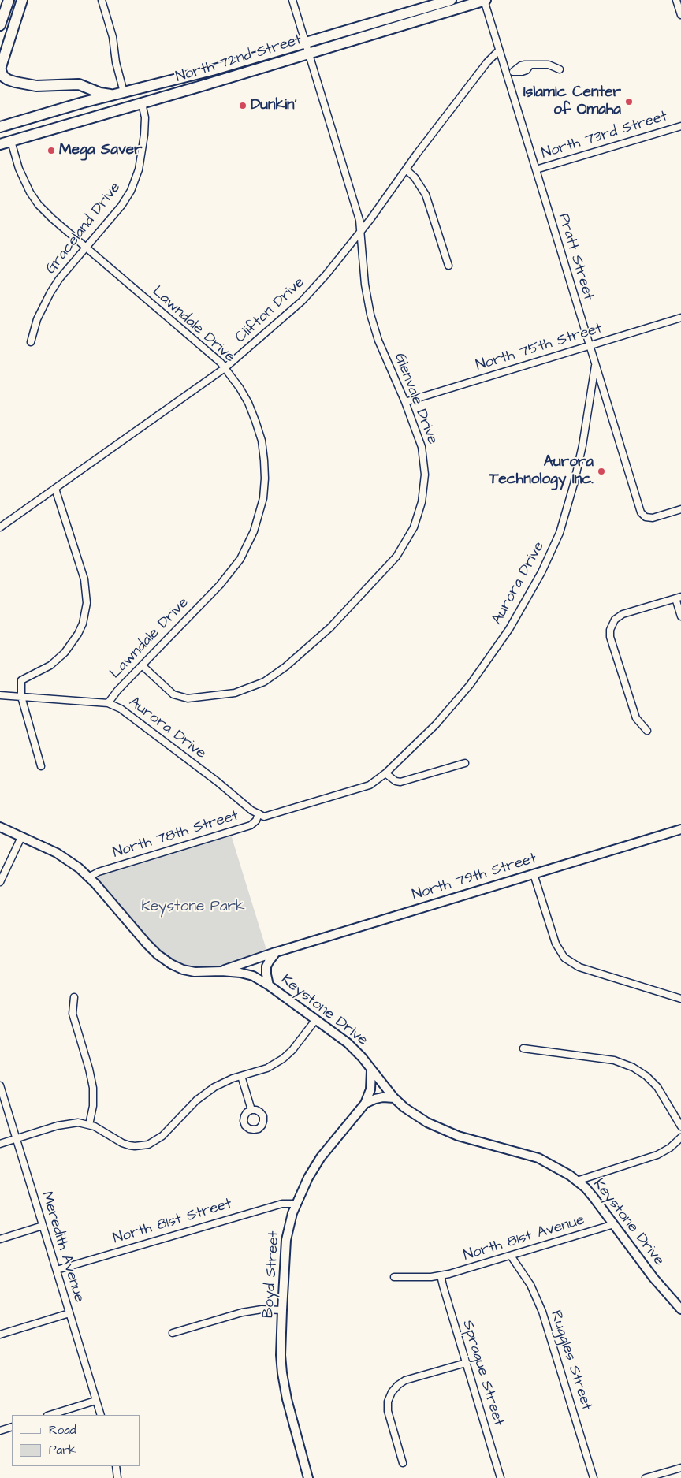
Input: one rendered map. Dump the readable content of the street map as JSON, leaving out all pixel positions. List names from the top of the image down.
{
  "streets": {
    "main road": ["North 72nd Street"],
    "street": [
      "North 73rd Street",
      "Graceland Drive",
      "Pratt Street",
      "Clifton Drive",
      "Lawndale Drive",
      "North 75th Street",
      "Glenvale Drive",
      "Aurora Drive",
      "North 78th Street",
      "North 79th Street",
      "Keystone Drive",
      "North 81st Street",
      "North 81st Avenue",
      "Meredith Avenue",
      "Boyd Street",
      "Ruggles Street",
      "Sprague Street"
    ]
  },
  "crossings": [
    ["North 72nd Street", "Graceland Drive"],
    ["North 72nd Street", "Pratt Street"],
    ["North 72nd Street", "Lawndale Drive"],
    ["North 72nd Street", "Glenvale Drive"],
    ["North 73rd Street", "Pratt Street"],
    ["Graceland Drive", "Lawndale Drive"],
    ["Pratt Street", "Clifton Drive"],
    ["Pratt Street", "North 75th Street"],
    ["Pratt Street", "Aurora Drive"],
    ["Clifton Drive", "Lawndale Drive"],
    ["Clifton Drive", "Glenvale Drive"],
    ["Lawndale Drive", "Glenvale Drive"],
    ["Lawndale Drive", "Aurora Drive"],
    ["North 75th Street", "Glenvale Drive"],
    ["Aurora Drive", "North 78th Street"],
    ["North 78th Street", "Keystone Drive"],
    ["North 79th Street", "Keystone Drive"],
    ["Keystone Drive", "North 81st Avenue"],
    ["Keystone Drive", "Boyd Street"],
    ["North 81st Street", "Meredith Avenue"],
    ["North 81st Street", "Boyd Street"],
    ["North 81st Avenue", "Ruggles Street"],
    ["North 81st Avenue", "Sprague Street"]
  ],
  "parks": ["Keystone Park"],
  "places": [
    "Islamic Center of Omaha",
    "Dunkin'",
    "Mega Saver",
    "Aurora Technology Inc."
  ],
  "legend": ["Road", "Park"]
}
